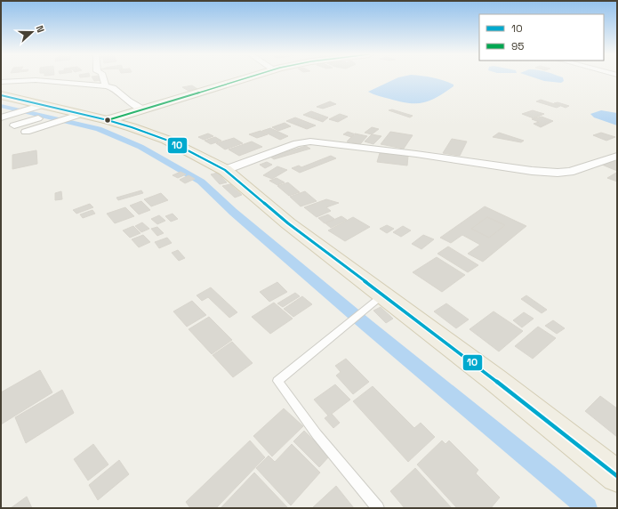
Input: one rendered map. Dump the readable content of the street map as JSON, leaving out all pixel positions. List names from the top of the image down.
{
  "lines": ["transit line 95", "transit line 10"],
  "legend": ["10", "95"],
  "north": "right"
}
